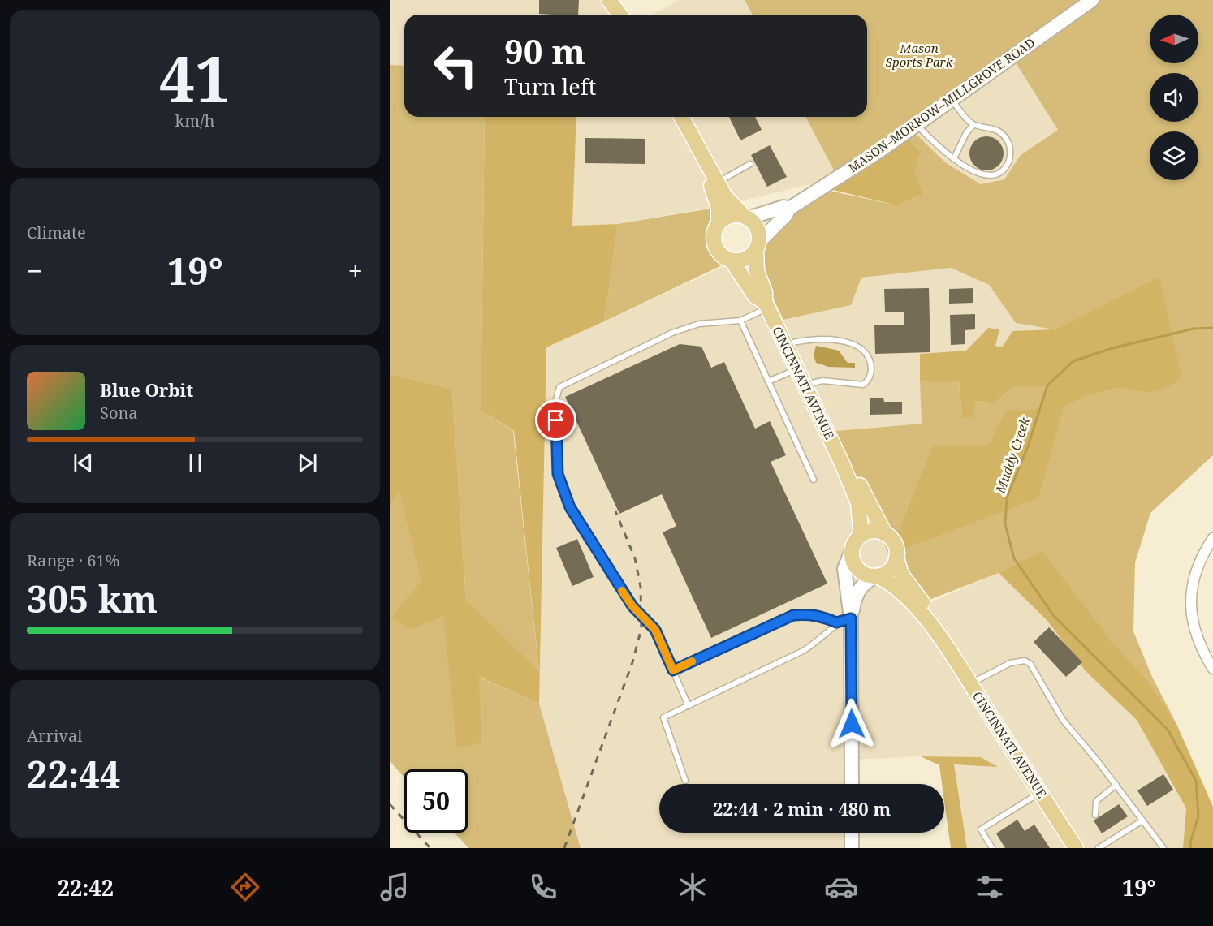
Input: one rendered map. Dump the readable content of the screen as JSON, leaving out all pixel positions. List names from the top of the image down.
{
  "streets": {
    "main road": ["CINCINNATI AVENUE"],
    "street": ["MASON–MORROW–MILLGROVE ROAD"]
  },
  "crossings": [
    ["MASON–MORROW–MILLGROVE ROAD", "CINCINNATI AVENUE"]
  ],
  "water": ["Muddy Creek"],
  "parks": ["Mason Sports Park"],
  "north": "left",
  "page": {
    "tile": [
      ["41", "km/h"],
      "Climate",
      ["Range · 61%", "305 km"],
      ["Arrival", "22:44"]
    ],
    "turn": ["90 m", "Turn left"],
    "heat": ["−", "19°", "+"],
    "song": ["Blue Orbit", "Sona"],
    "limit": "50",
    "trip": "22:44 · 2 min · 480 m",
    "tabs": ["22:42", "19°"]
  }
}
